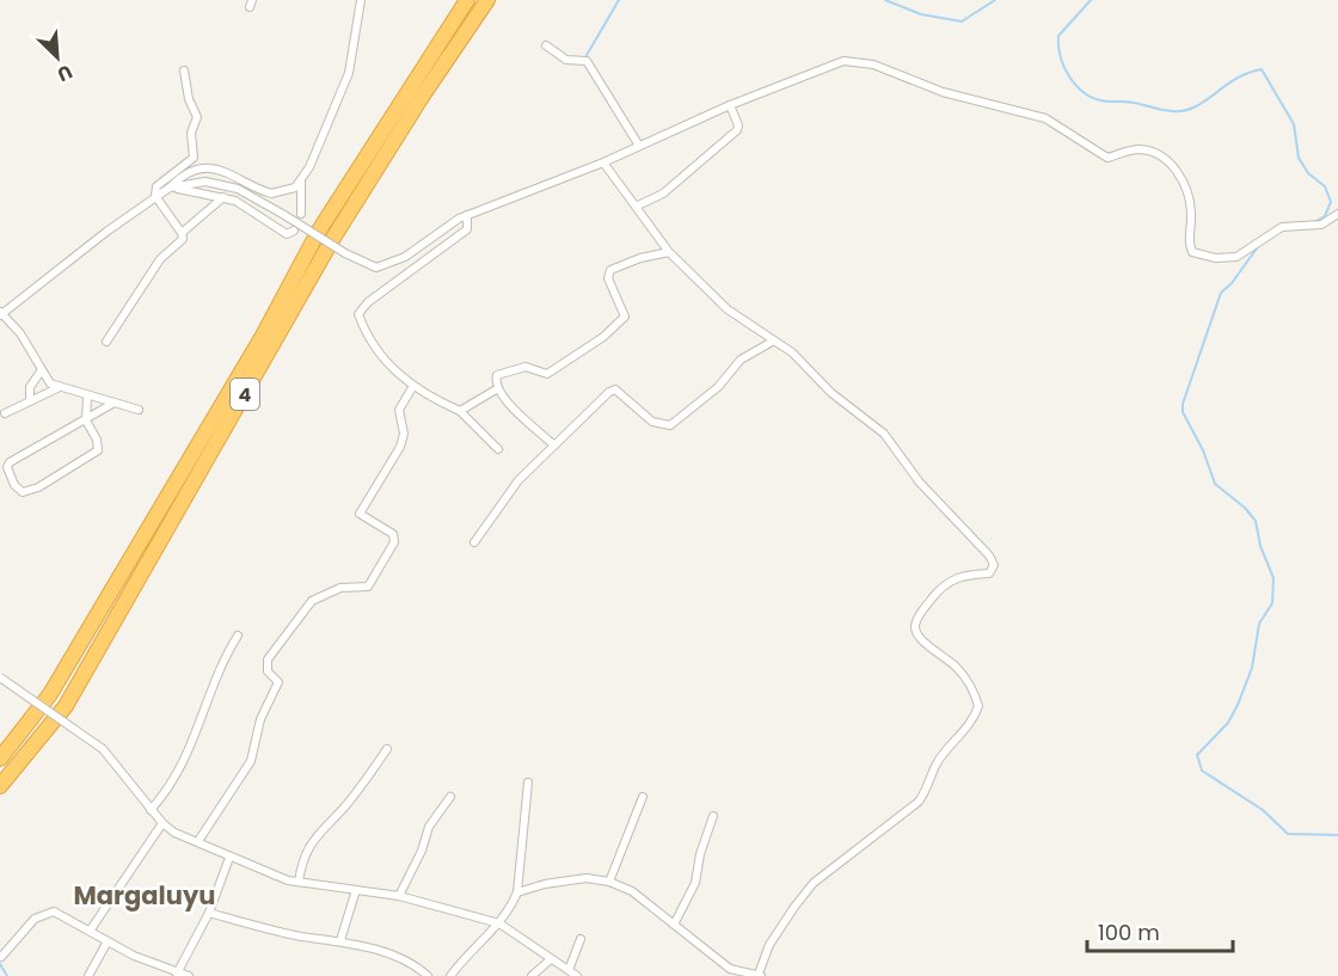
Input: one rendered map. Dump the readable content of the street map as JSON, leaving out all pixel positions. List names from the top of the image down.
{
  "streets": {
    "highway": ["4"]
  },
  "districts": ["Margaluyu"],
  "scale_bar": "100 m",
  "north": "bottom right"
}
